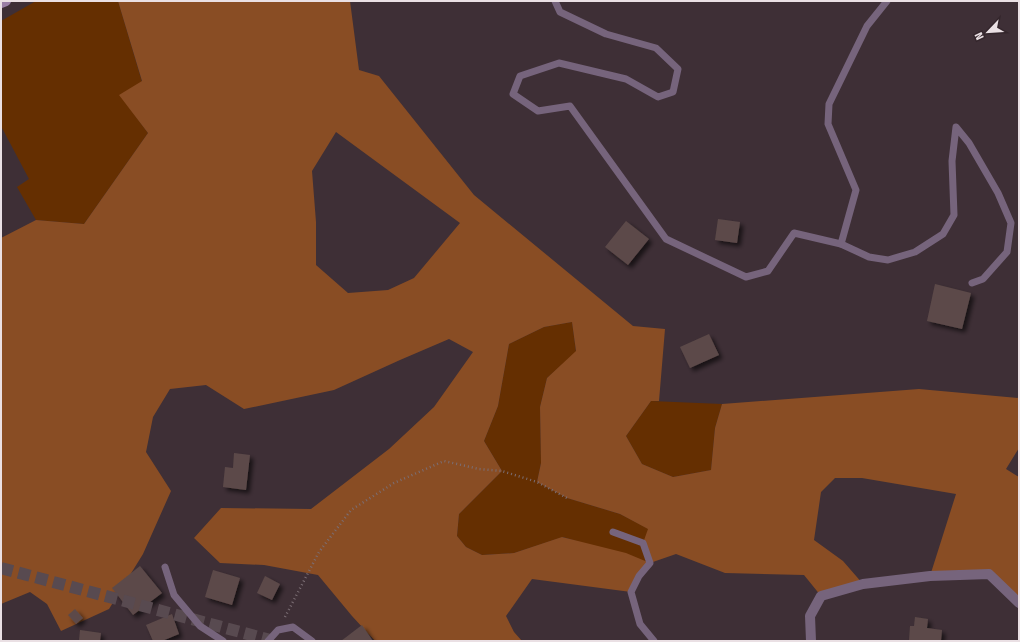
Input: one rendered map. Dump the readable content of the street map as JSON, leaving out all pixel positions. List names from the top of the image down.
{
  "north": "bottom left"
}
